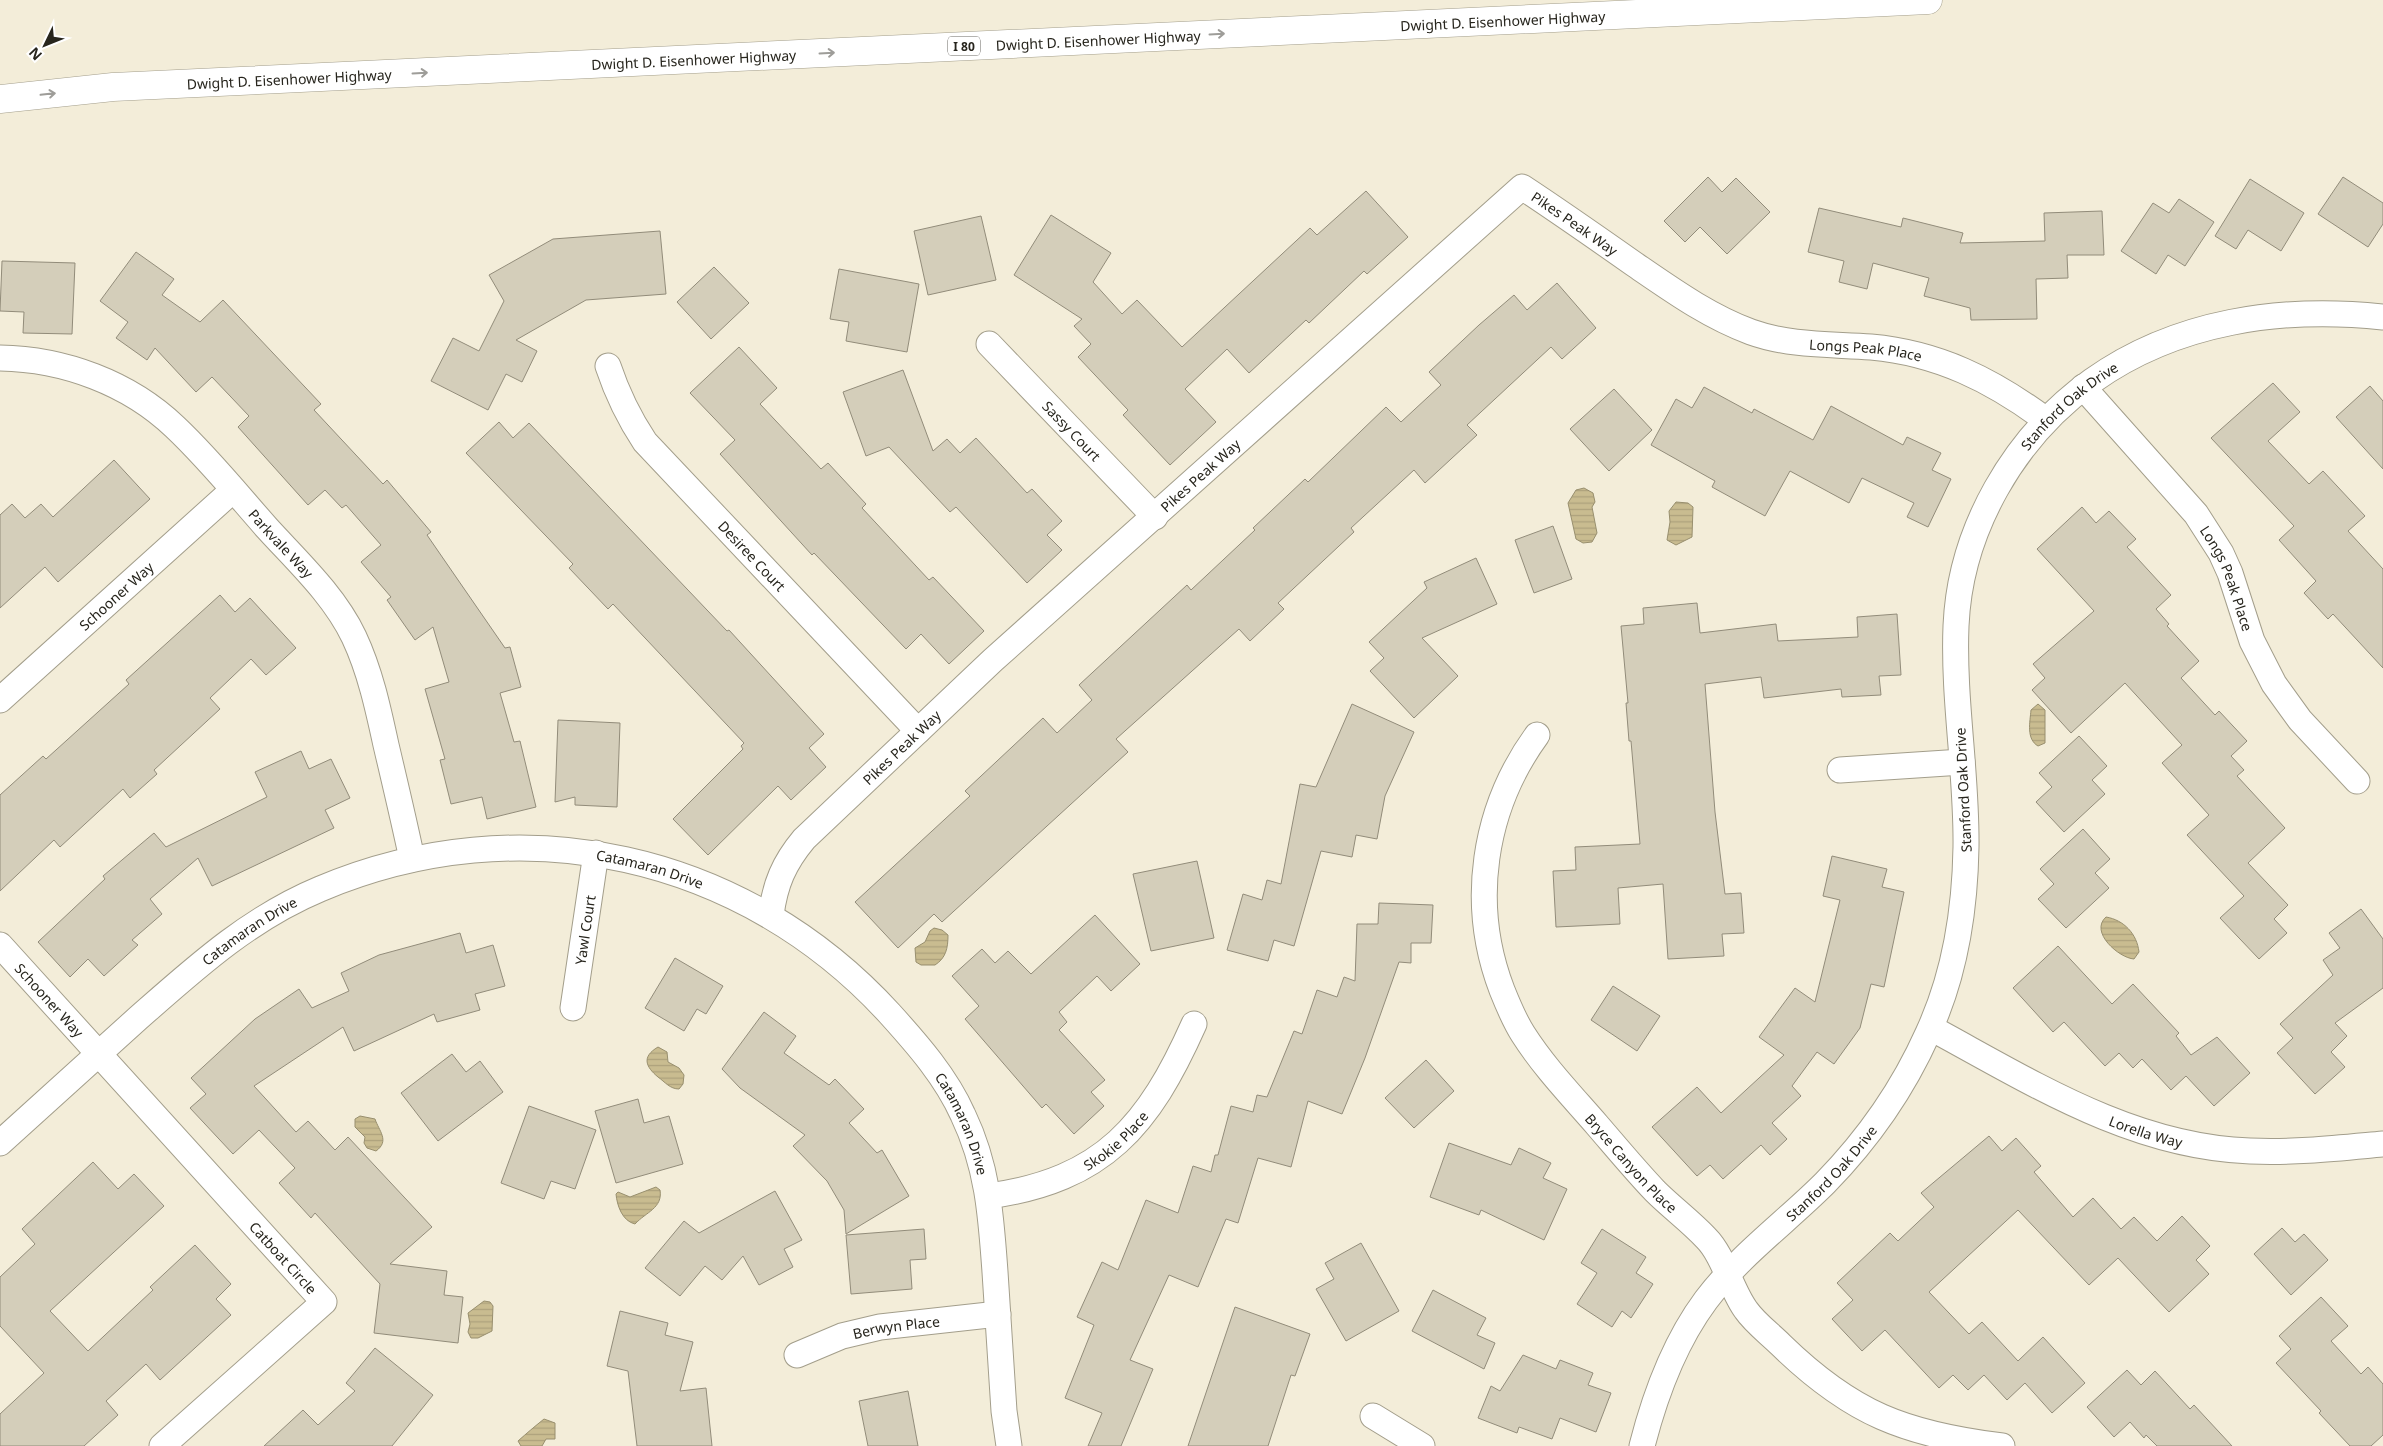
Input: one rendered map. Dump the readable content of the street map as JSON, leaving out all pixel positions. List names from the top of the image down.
{
  "streets": {
    "highway": ["Dwight D. Eisenhower Highway", "I 80"],
    "street": [
      "Pikes Peak Way",
      "Longs Peak Place",
      "Stanford Oak Drive",
      "Sassy Court",
      "Parkvale Way",
      "Desiree Court",
      "Schooner Way",
      "Catamaran Drive",
      "Yawl Court",
      "Lorella Way",
      "Skokie Place",
      "Bryce Canyon Place",
      "Catboat Circle",
      "Berwyn Place"
    ]
  },
  "crossings": [
    ["Pikes Peak Way", "Longs Peak Place"],
    ["Pikes Peak Way", "Sassy Court"],
    ["Pikes Peak Way", "Desiree Court"],
    ["Pikes Peak Way", "Catamaran Drive"],
    ["Longs Peak Place", "Stanford Oak Drive"],
    ["Stanford Oak Drive", "Lorella Way"],
    ["Stanford Oak Drive", "Bryce Canyon Place"],
    ["Parkvale Way", "Schooner Way"],
    ["Parkvale Way", "Catamaran Drive"],
    ["Schooner Way", "Catamaran Drive"],
    ["Schooner Way", "Catboat Circle"],
    ["Catamaran Drive", "Yawl Court"],
    ["Catamaran Drive", "Skokie Place"],
    ["Catamaran Drive", "Catboat Circle"],
    ["Catamaran Drive", "Berwyn Place"]
  ],
  "one_way": ["Dwight D. Eisenhower Highway"],
  "north": "bottom left"
}
